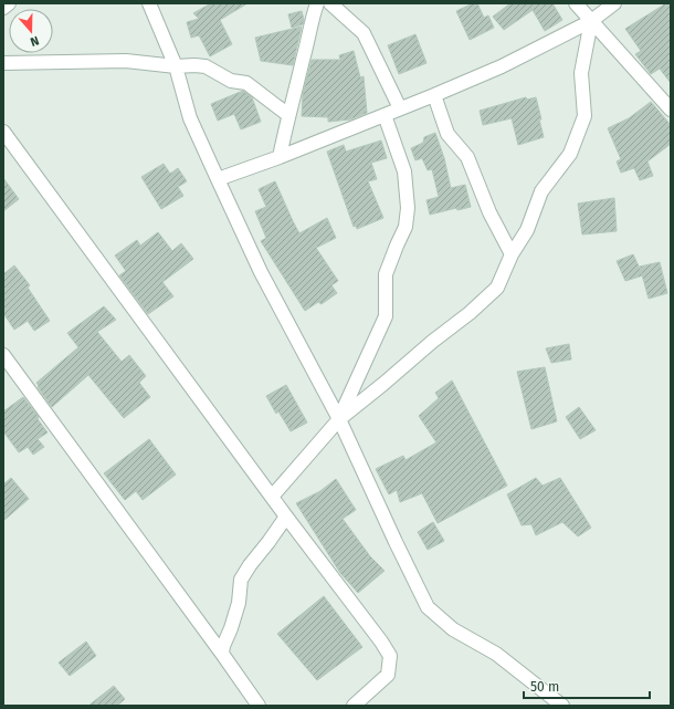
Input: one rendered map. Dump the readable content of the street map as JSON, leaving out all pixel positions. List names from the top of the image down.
{
  "scale_bar": "50 m",
  "north": "bottom"
}
